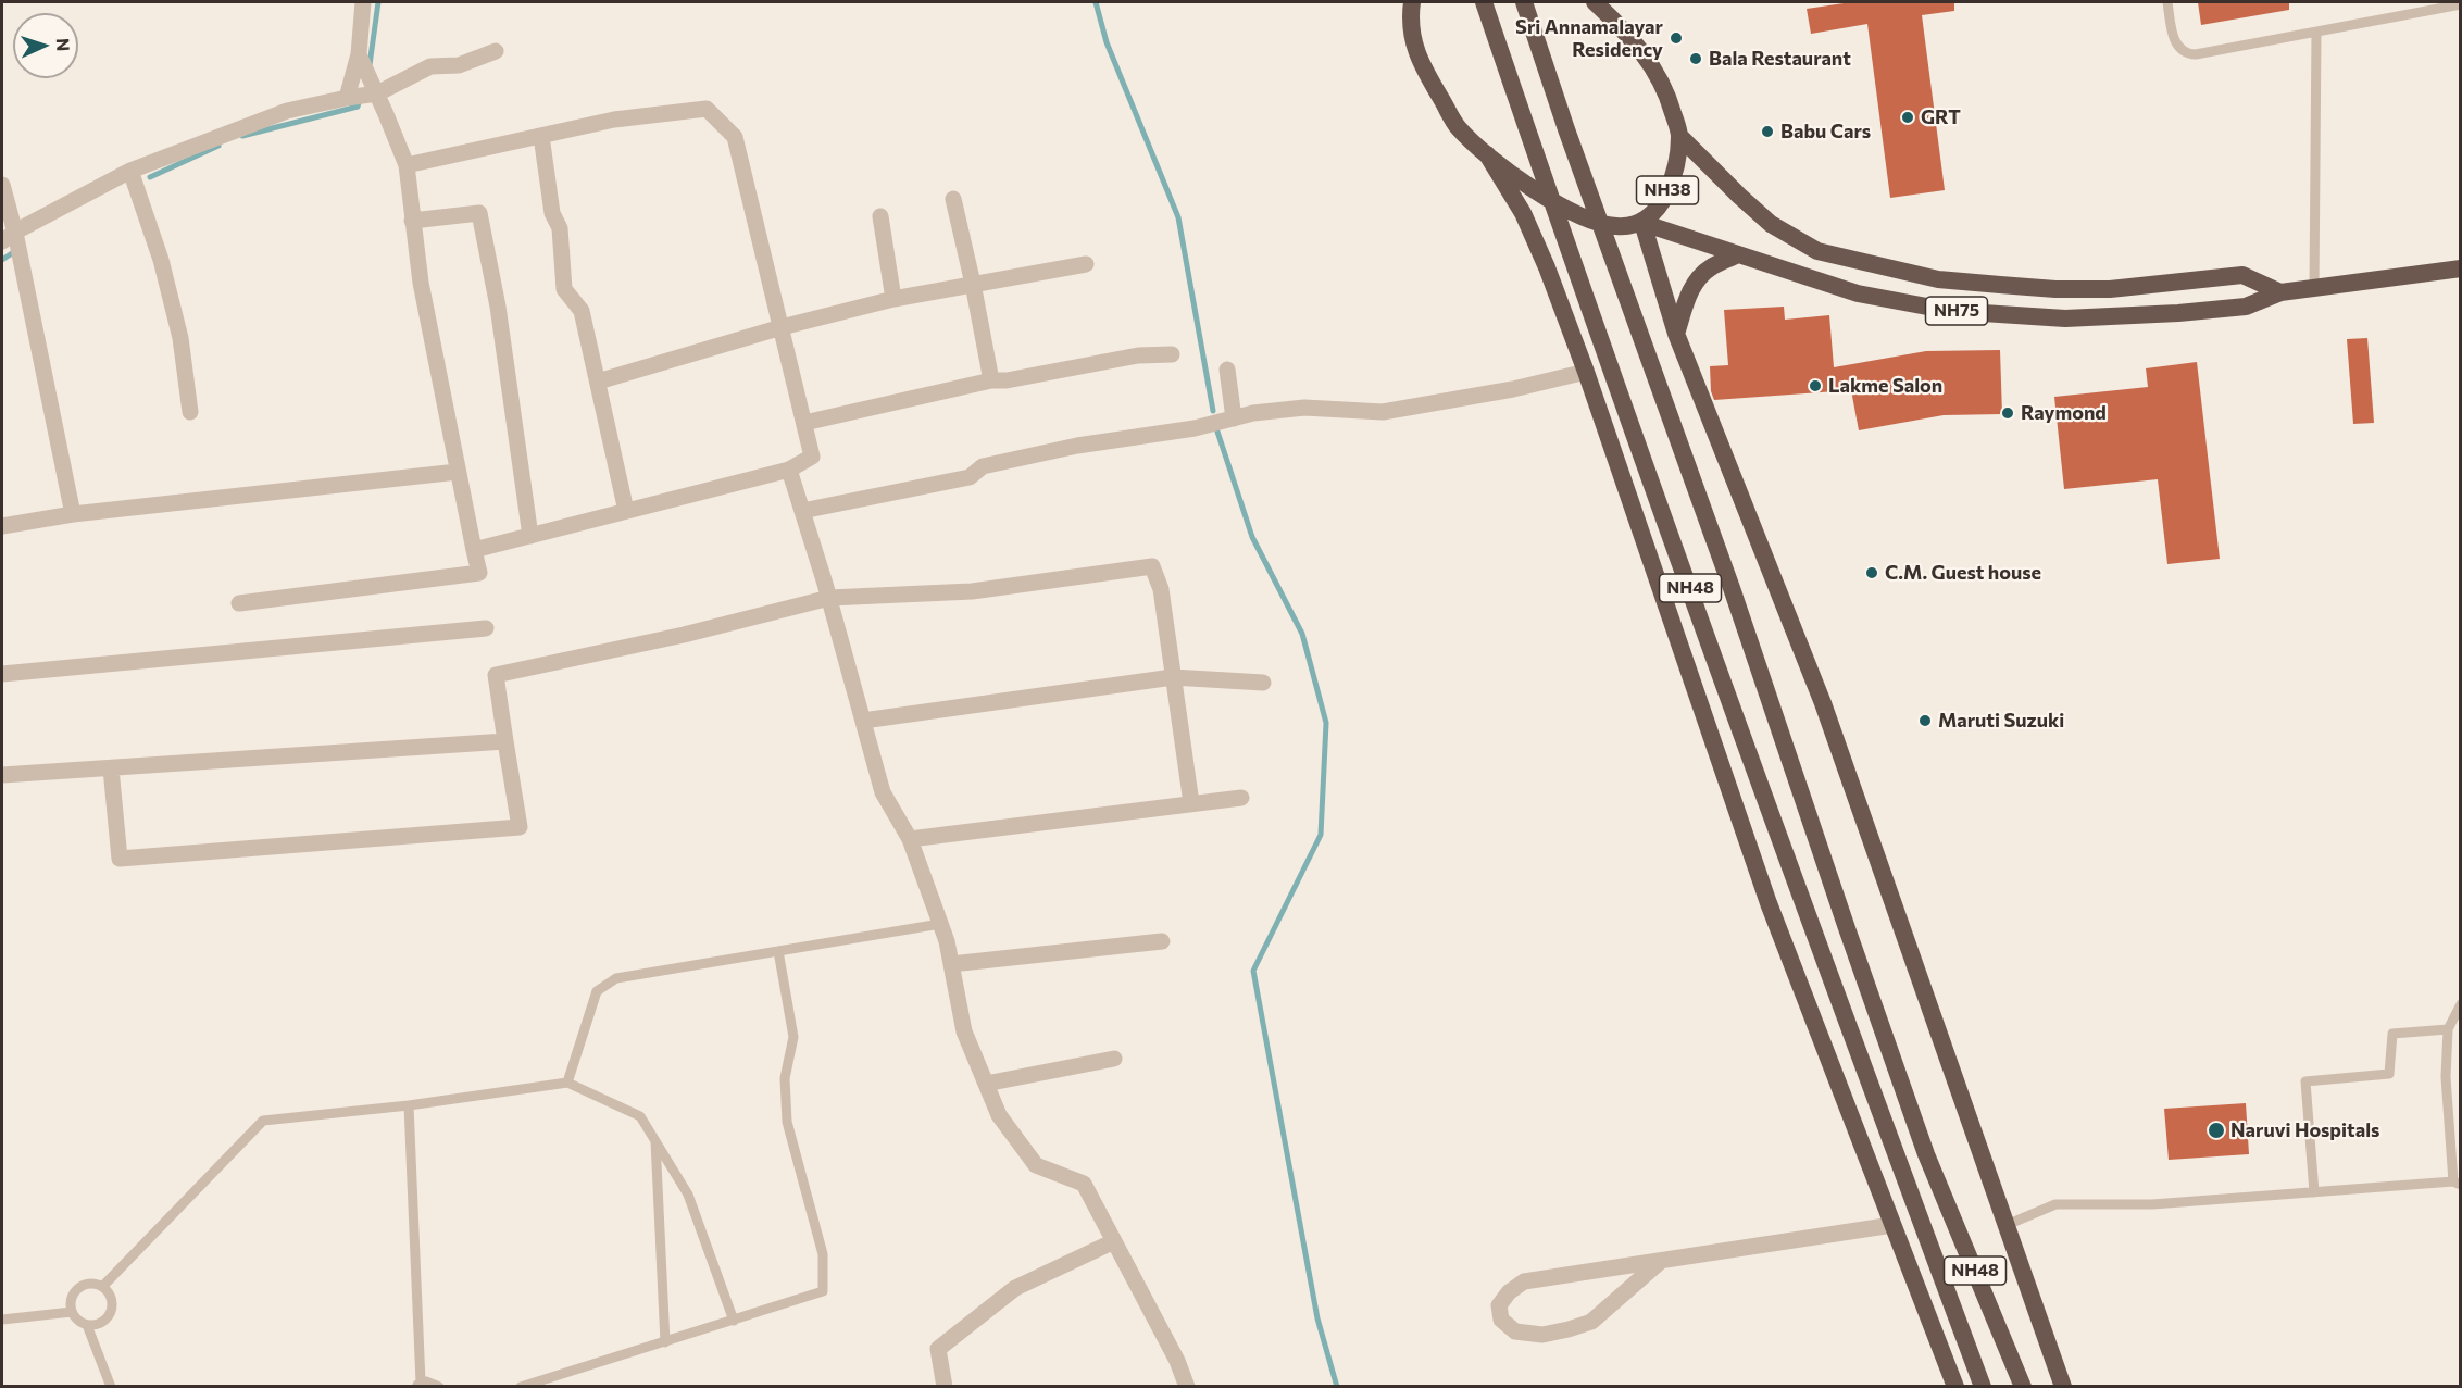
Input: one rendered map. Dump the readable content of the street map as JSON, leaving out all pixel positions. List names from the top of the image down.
{
  "streets": {
    "highway": ["NH38", "NH75", "NH48"]
  },
  "crossings": [
    ["NH38", "NH75"]
  ],
  "places": [
    "Sri Annamalayar Residency",
    "Bala Restaurant",
    "GRT",
    "Babu Cars",
    "Lakme Salon",
    "Raymond",
    "C.M. Guest house",
    "Maruti Suzuki",
    "Naruvi Hospitals"
  ],
  "north": "right"
}
